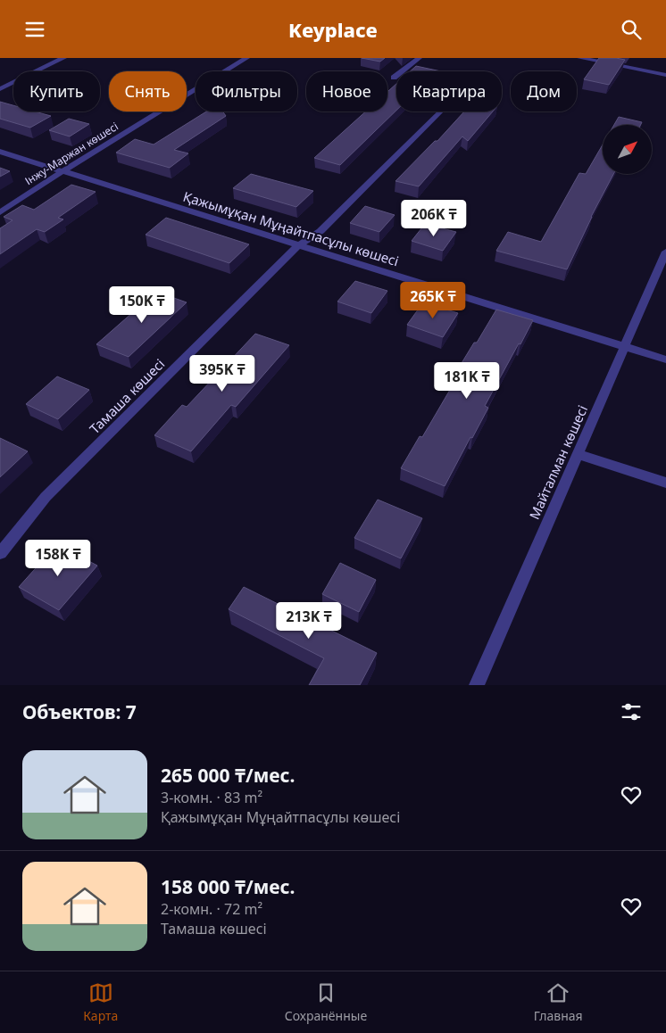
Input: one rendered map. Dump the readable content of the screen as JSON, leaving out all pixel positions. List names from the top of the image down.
{
  "streets": {
    "street": [
      "Інжу-Маржан көшесі",
      "Қажымұқан Мұңайтпасұлы көшесі",
      "Тамаша көшесі",
      "Майталман көшесі"
    ]
  },
  "crossings": [
    ["Інжу-Маржан көшесі", "Қажымұқан Мұңайтпасұлы көшесі"],
    ["Қажымұқан Мұңайтпасұлы көшесі", "Тамаша көшесі"],
    ["Қажымұқан Мұңайтпасұлы көшесі", "Майталман көшесі"]
  ],
  "north": "top right",
  "page": {
    "header": "Keyplace",
    "chip": [
      "Купить",
      "Снять",
      "Фильтры",
      "Новое",
      "Квартира",
      "Дом"
    ],
    "price": [
      "206K ₸",
      "265K ₸",
      "150K ₸",
      "395K ₸",
      "181K ₸",
      "158K ₸",
      "213K ₸"
    ],
    "heading": "Объектов: 7",
    "list": [
      {
        "name": "265 000 ₸/мес.",
        "note": "3-комн. · 83 m² · Қажымұқан Мұңайтпасұлы көшесі"
      },
      {
        "name": "158 000 ₸/мес.",
        "note": "2-комн. · 72 m² · Тамаша көшесі"
      }
    ],
    "tabs": ["Карта", "Сохранённые", "Главная"]
  }
}
